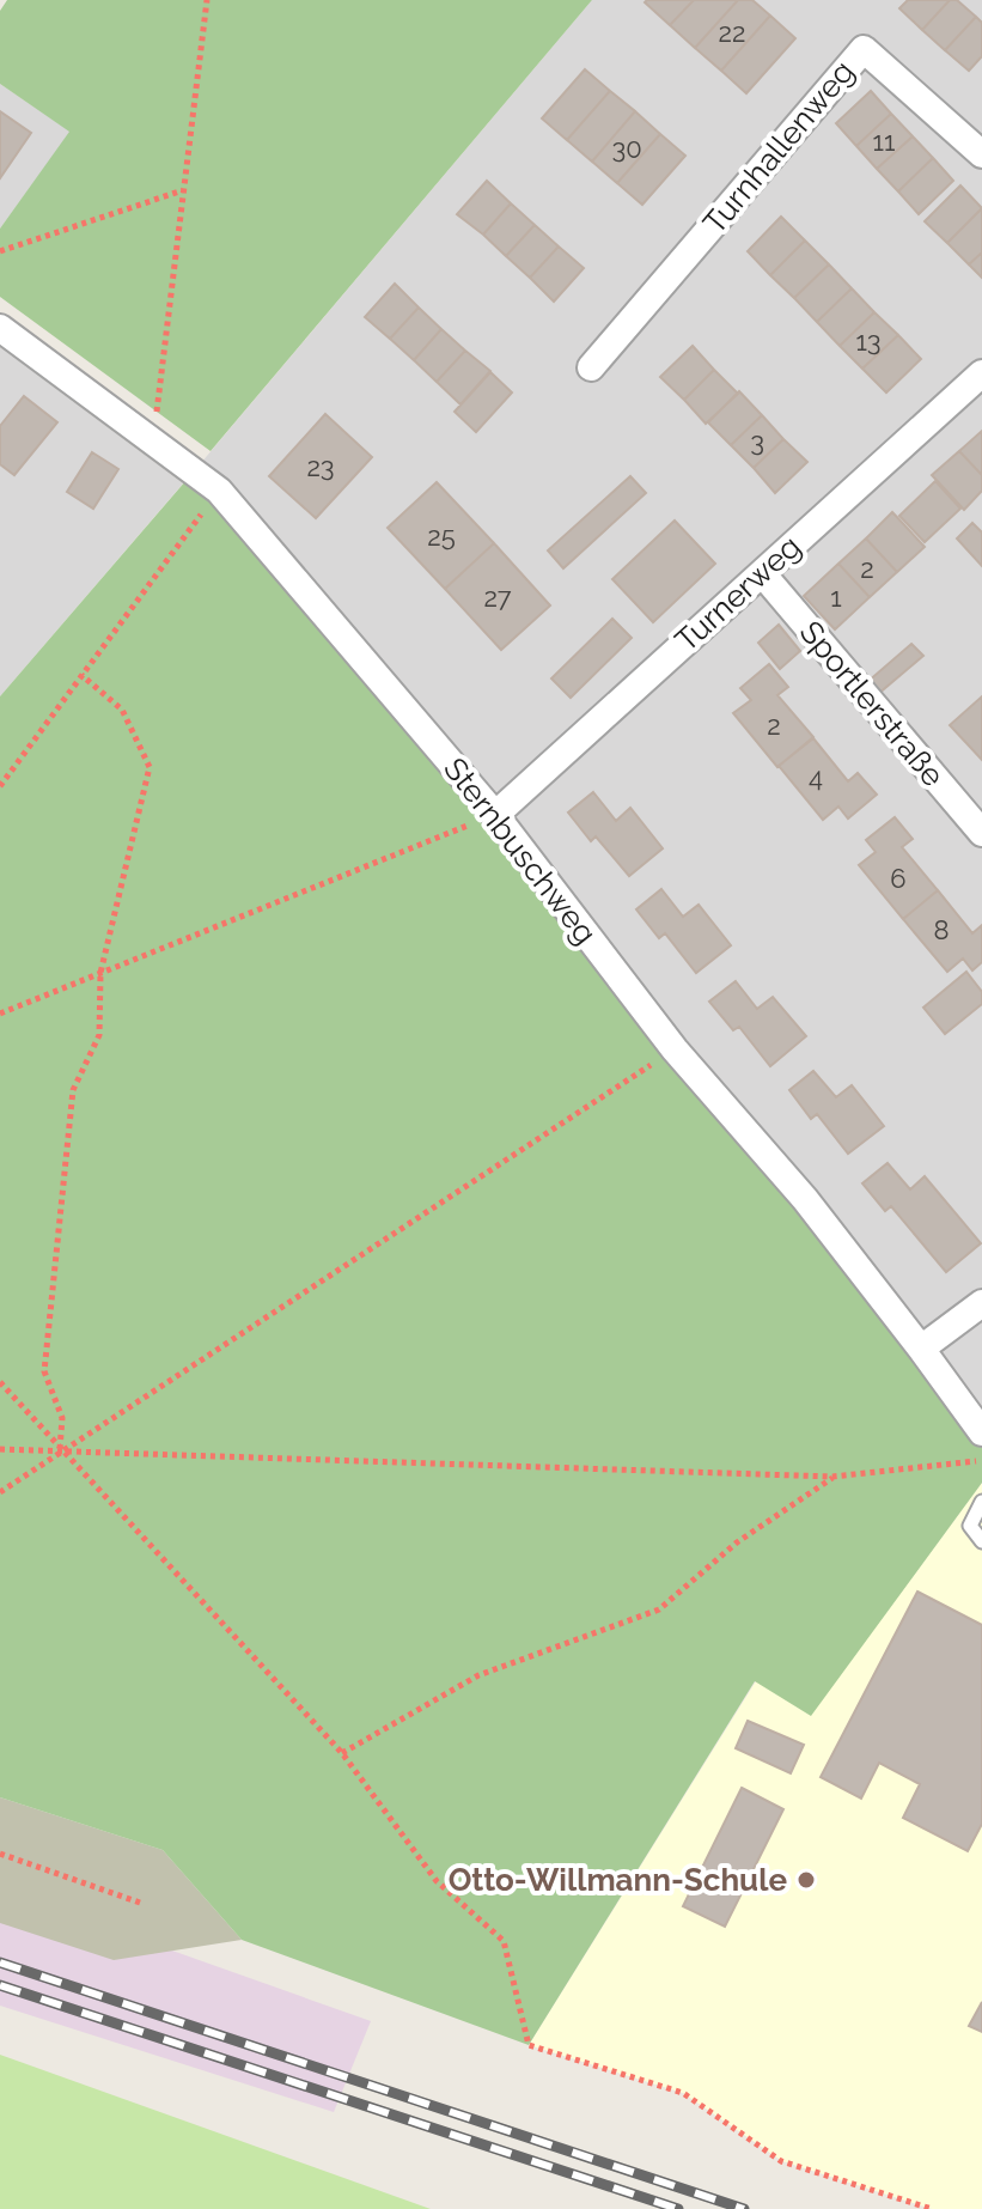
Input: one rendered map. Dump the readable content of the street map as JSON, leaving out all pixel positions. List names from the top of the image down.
{
  "streets": {
    "street": [
      "Turnhallenweg",
      "Turnerweg",
      "Sportlerstraße",
      "Sternbuschweg"
    ]
  },
  "crossings": [
    ["Turnerweg", "Sportlerstraße"],
    ["Turnerweg", "Sternbuschweg"]
  ],
  "places": ["Otto-Willmann-Schule"],
  "house_numbers": [
    "22",
    "11",
    "30",
    "13",
    "3",
    "23",
    "25",
    "2",
    "27",
    "1",
    "2",
    "4",
    "6",
    "8"
  ]
}
